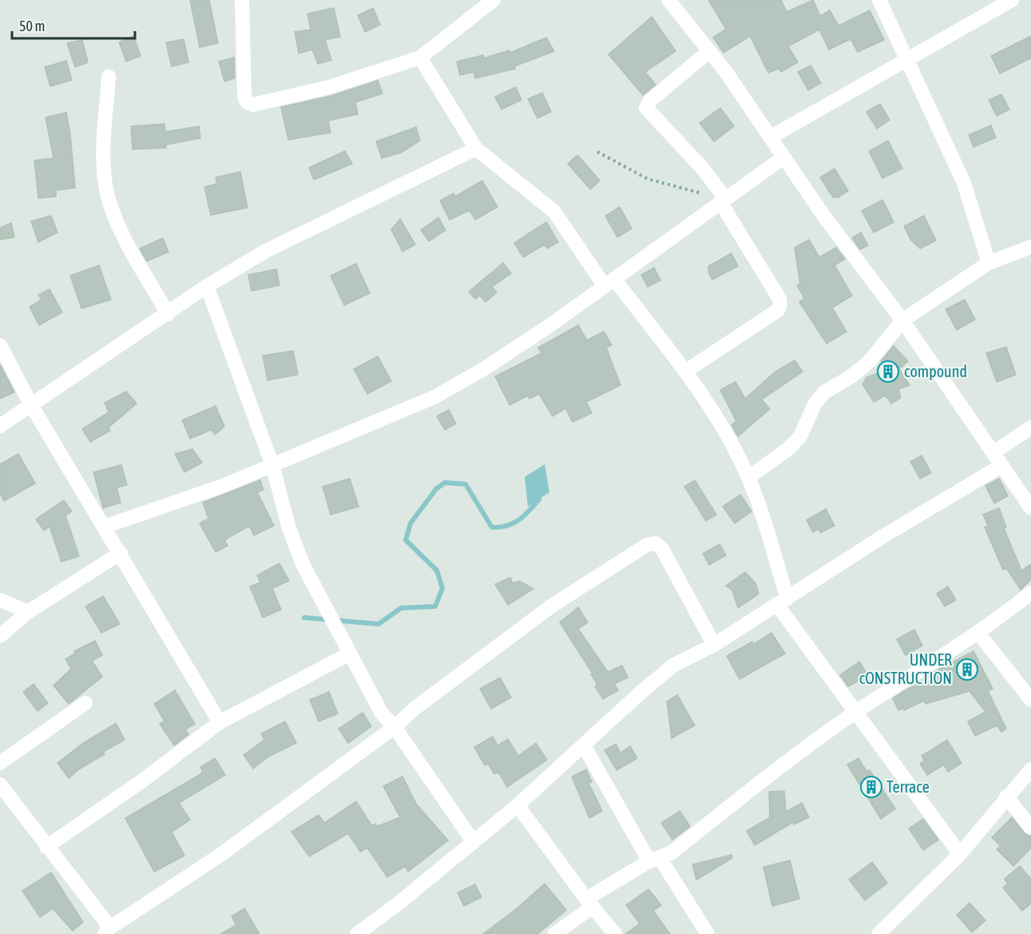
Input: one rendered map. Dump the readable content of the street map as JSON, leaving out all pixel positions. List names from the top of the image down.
{
  "places": {
    "building": ["compound", "UNDER cONSTRUCTION", "Terrace"]
  },
  "scale_bar": "50 m"
}
